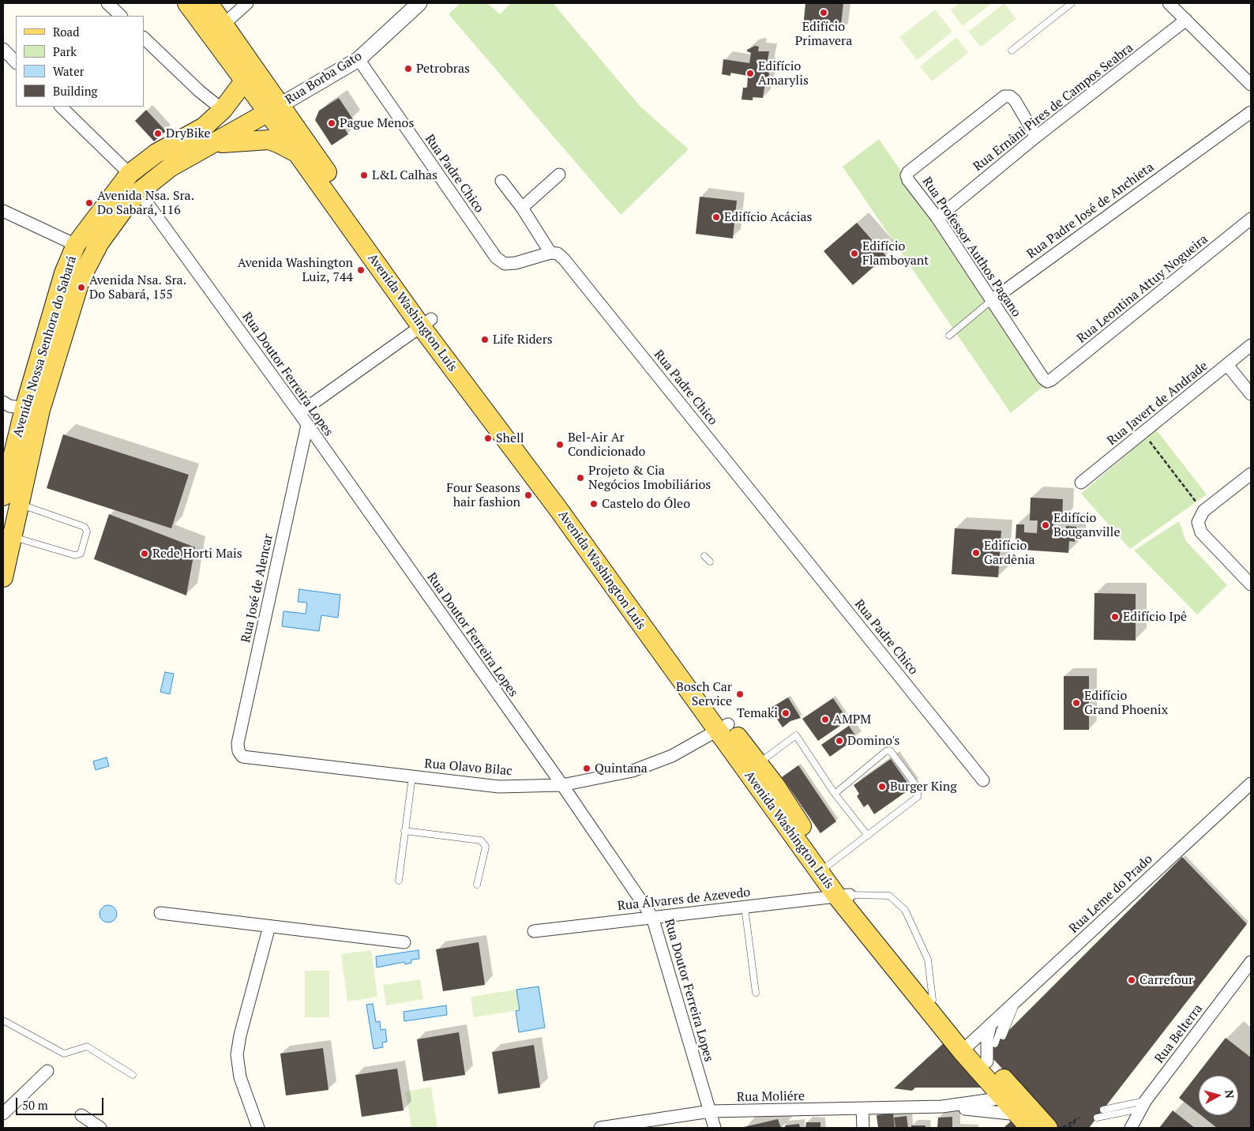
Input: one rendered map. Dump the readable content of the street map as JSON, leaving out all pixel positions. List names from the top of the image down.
{
  "streets": {
    "main road": ["Avenida Washington Luís", "Avenida Nossa Senhora do Sabará"],
    "street": [
      "Rua Borba Gato",
      "Rua Ernâni Pires de Campos Seabra",
      "Rua Padre Chico",
      "Rua Padre José de Anchieta",
      "Rua Professor Authos Pagano",
      "Rua Leontina Attuy Nogueira",
      "Rua Doutor Ferreira Lopes",
      "Rua Javert de Andrade",
      "Rua José de Alencar",
      "Rua Olavo Bilac",
      "Rua Leme do Prado",
      "Rua Álvares de Azevedo",
      "Rua Belterra",
      "Rua Moliére"
    ]
  },
  "crossings": [
    ["Rua Borba Gato", "Rua Padre Chico"],
    ["Rua Borba Gato", "Avenida Washington Luís"],
    ["Rua Borba Gato", "Avenida Nossa Senhora do Sabará"],
    ["Rua Ernâni Pires de Campos Seabra", "Rua Professor Authos Pagano"],
    ["Rua Padre José de Anchieta", "Rua Professor Authos Pagano"],
    ["Rua Professor Authos Pagano", "Rua Leontina Attuy Nogueira"],
    ["Avenida Washington Luís", "Avenida Nossa Senhora do Sabará"],
    ["Avenida Washington Luís", "Rua Olavo Bilac"],
    ["Avenida Washington Luís", "Rua Leme do Prado"],
    ["Avenida Washington Luís", "Rua Álvares de Azevedo"],
    ["Avenida Washington Luís", "Rua Moliére"],
    ["Avenida Nossa Senhora do Sabará", "Rua Doutor Ferreira Lopes"],
    ["Rua Doutor Ferreira Lopes", "Rua José de Alencar"],
    ["Rua Doutor Ferreira Lopes", "Rua Olavo Bilac"],
    ["Rua Doutor Ferreira Lopes", "Rua Álvares de Azevedo"],
    ["Rua Doutor Ferreira Lopes", "Rua Moliére"],
    ["Rua José de Alencar", "Rua Olavo Bilac"]
  ],
  "places": [
    "Edifício Primavera",
    "Petrobras",
    "Edifício Amarylis",
    "Pague Menos",
    "DryBike",
    "L&L Calhas",
    "Avenida Nsa. Sra. Do Sabará, 116",
    "Edifício Acácias",
    "Edifício Flamboyant",
    "Avenida Washington Luiz, 744",
    "Avenida Nsa. Sra. Do Sabará, 155",
    "Life Riders",
    "Shell",
    "Bel-Air Ar Condicionado",
    "Projeto & Cia Negócios Imobiliários",
    "Four Seasons hair fashion",
    "Castelo do Óleo",
    "Edifício Bouganville",
    "Edifício Gardênia",
    "Rede Horti Mais",
    "Edifício Ipê",
    "Bosch Car Service",
    "Edifício Grand Phoenix",
    "Temaki",
    "AMPM",
    "Domino's",
    "Quintana",
    "Burger King",
    "Carrefour"
  ],
  "legend": [
    "Road",
    "Park",
    "Water",
    "Building"
  ],
  "scale_bar": "50 m",
  "north": "right"
}
